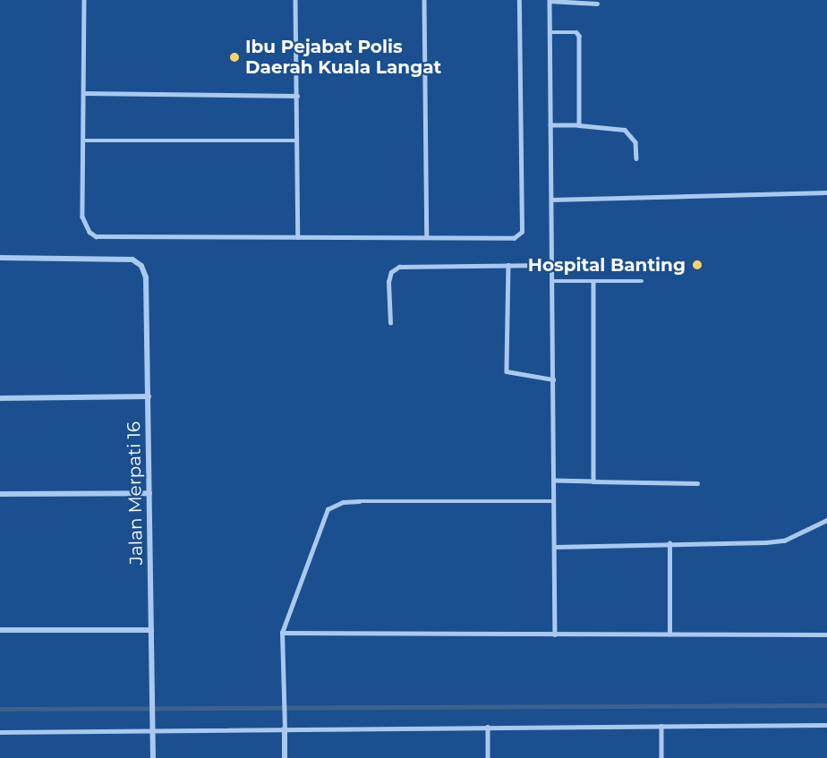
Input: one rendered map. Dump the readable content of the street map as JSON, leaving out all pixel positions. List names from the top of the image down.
{
  "streets": {
    "street": ["Jalan Merpati 16"]
  },
  "places": ["Ibu Pejabat Polis Daerah Kuala Langat", "Hospital Banting"]
}
